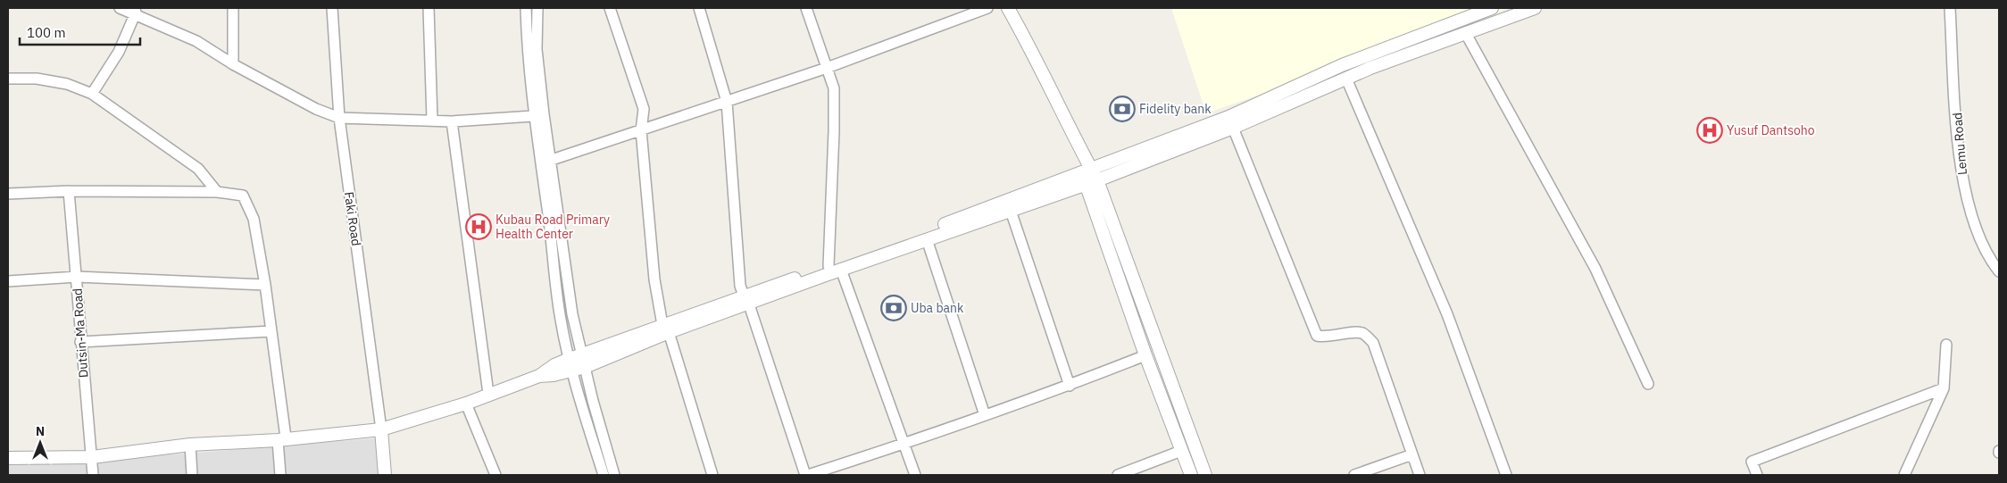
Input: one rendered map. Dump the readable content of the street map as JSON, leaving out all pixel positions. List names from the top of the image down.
{
  "streets": {
    "street": ["Lemu Road", "Faki Road", "Dutsin-Ma Road"]
  },
  "places": {
    "bank": ["Fidelity bank", "Uba bank"],
    "hospital": ["Yusuf Dantsoho", "Kubau Road Primary Health Center"]
  },
  "scale_bar": "100 m",
  "north": "top"
}
